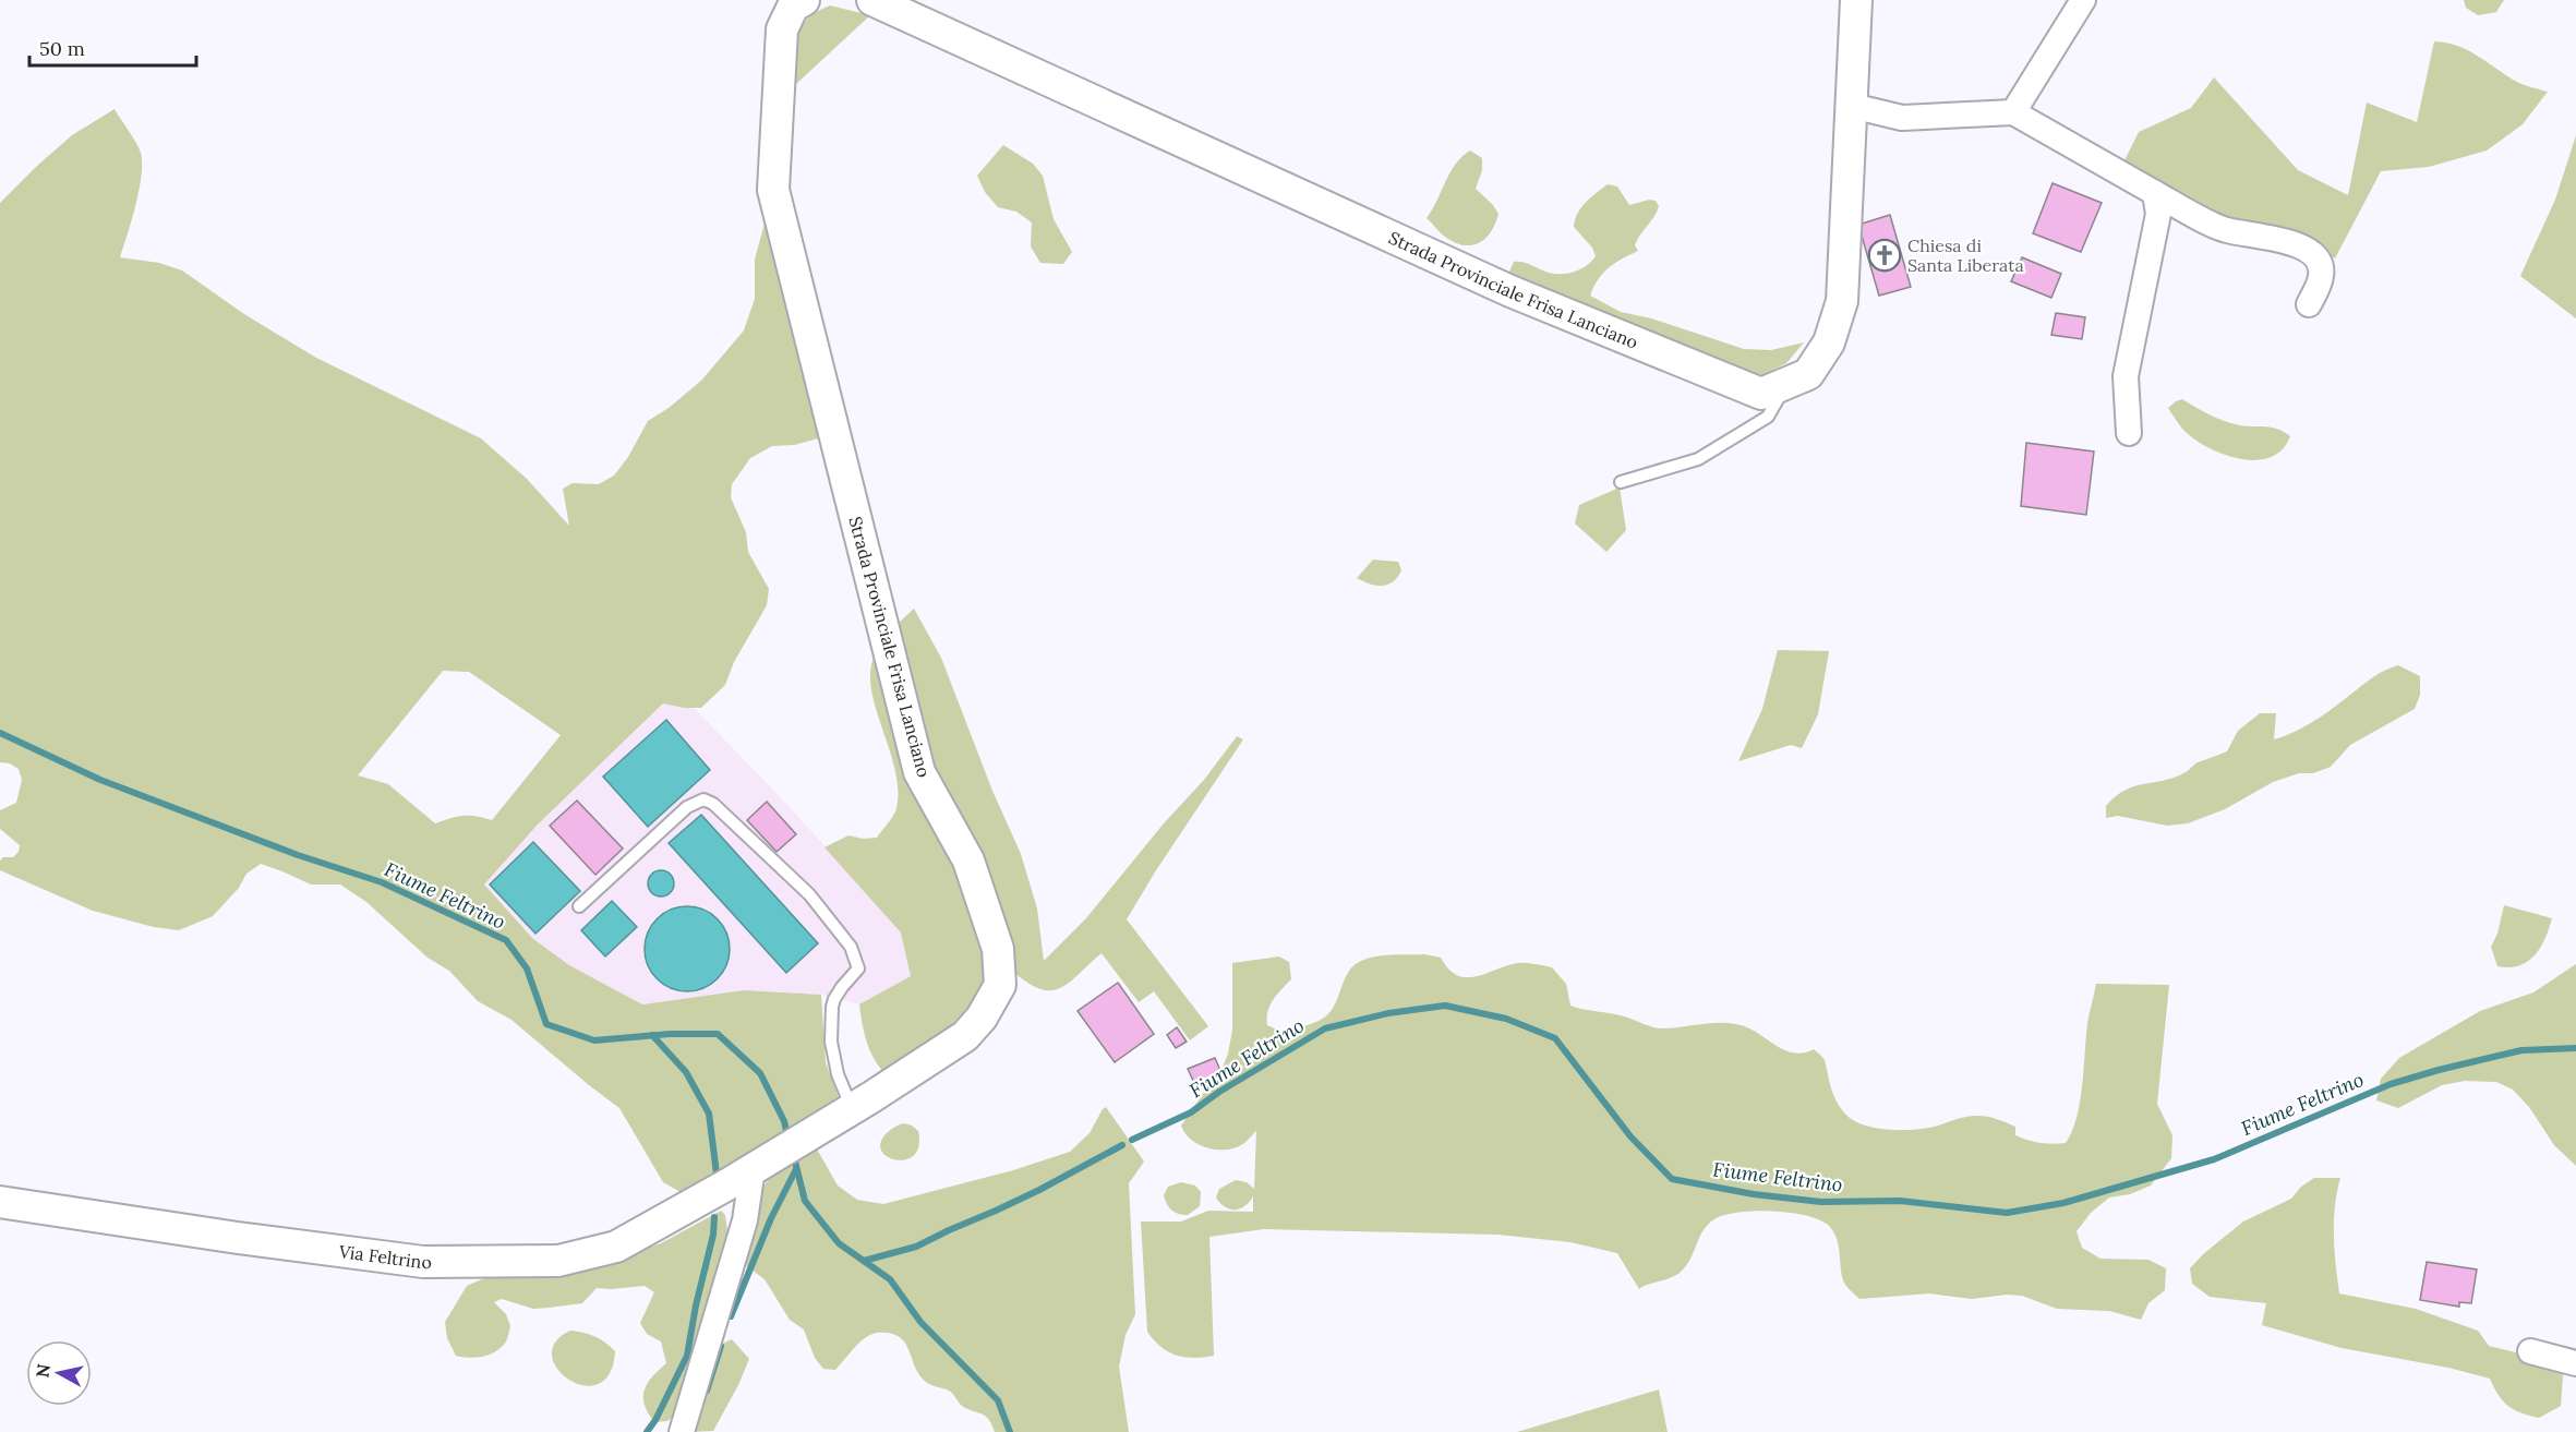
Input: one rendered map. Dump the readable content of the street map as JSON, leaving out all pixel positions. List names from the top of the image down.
{
  "streets": {
    "street": ["Strada Provinciale Frisa Lanciano", "Via Feltrino"]
  },
  "crossings": [
    ["Strada Provinciale Frisa Lanciano", "Via Feltrino"]
  ],
  "water": ["Fiume Feltrino"],
  "places": {
    "church": ["Chiesa di Santa Liberata"]
  },
  "scale_bar": "50 m",
  "north": "left"
}
